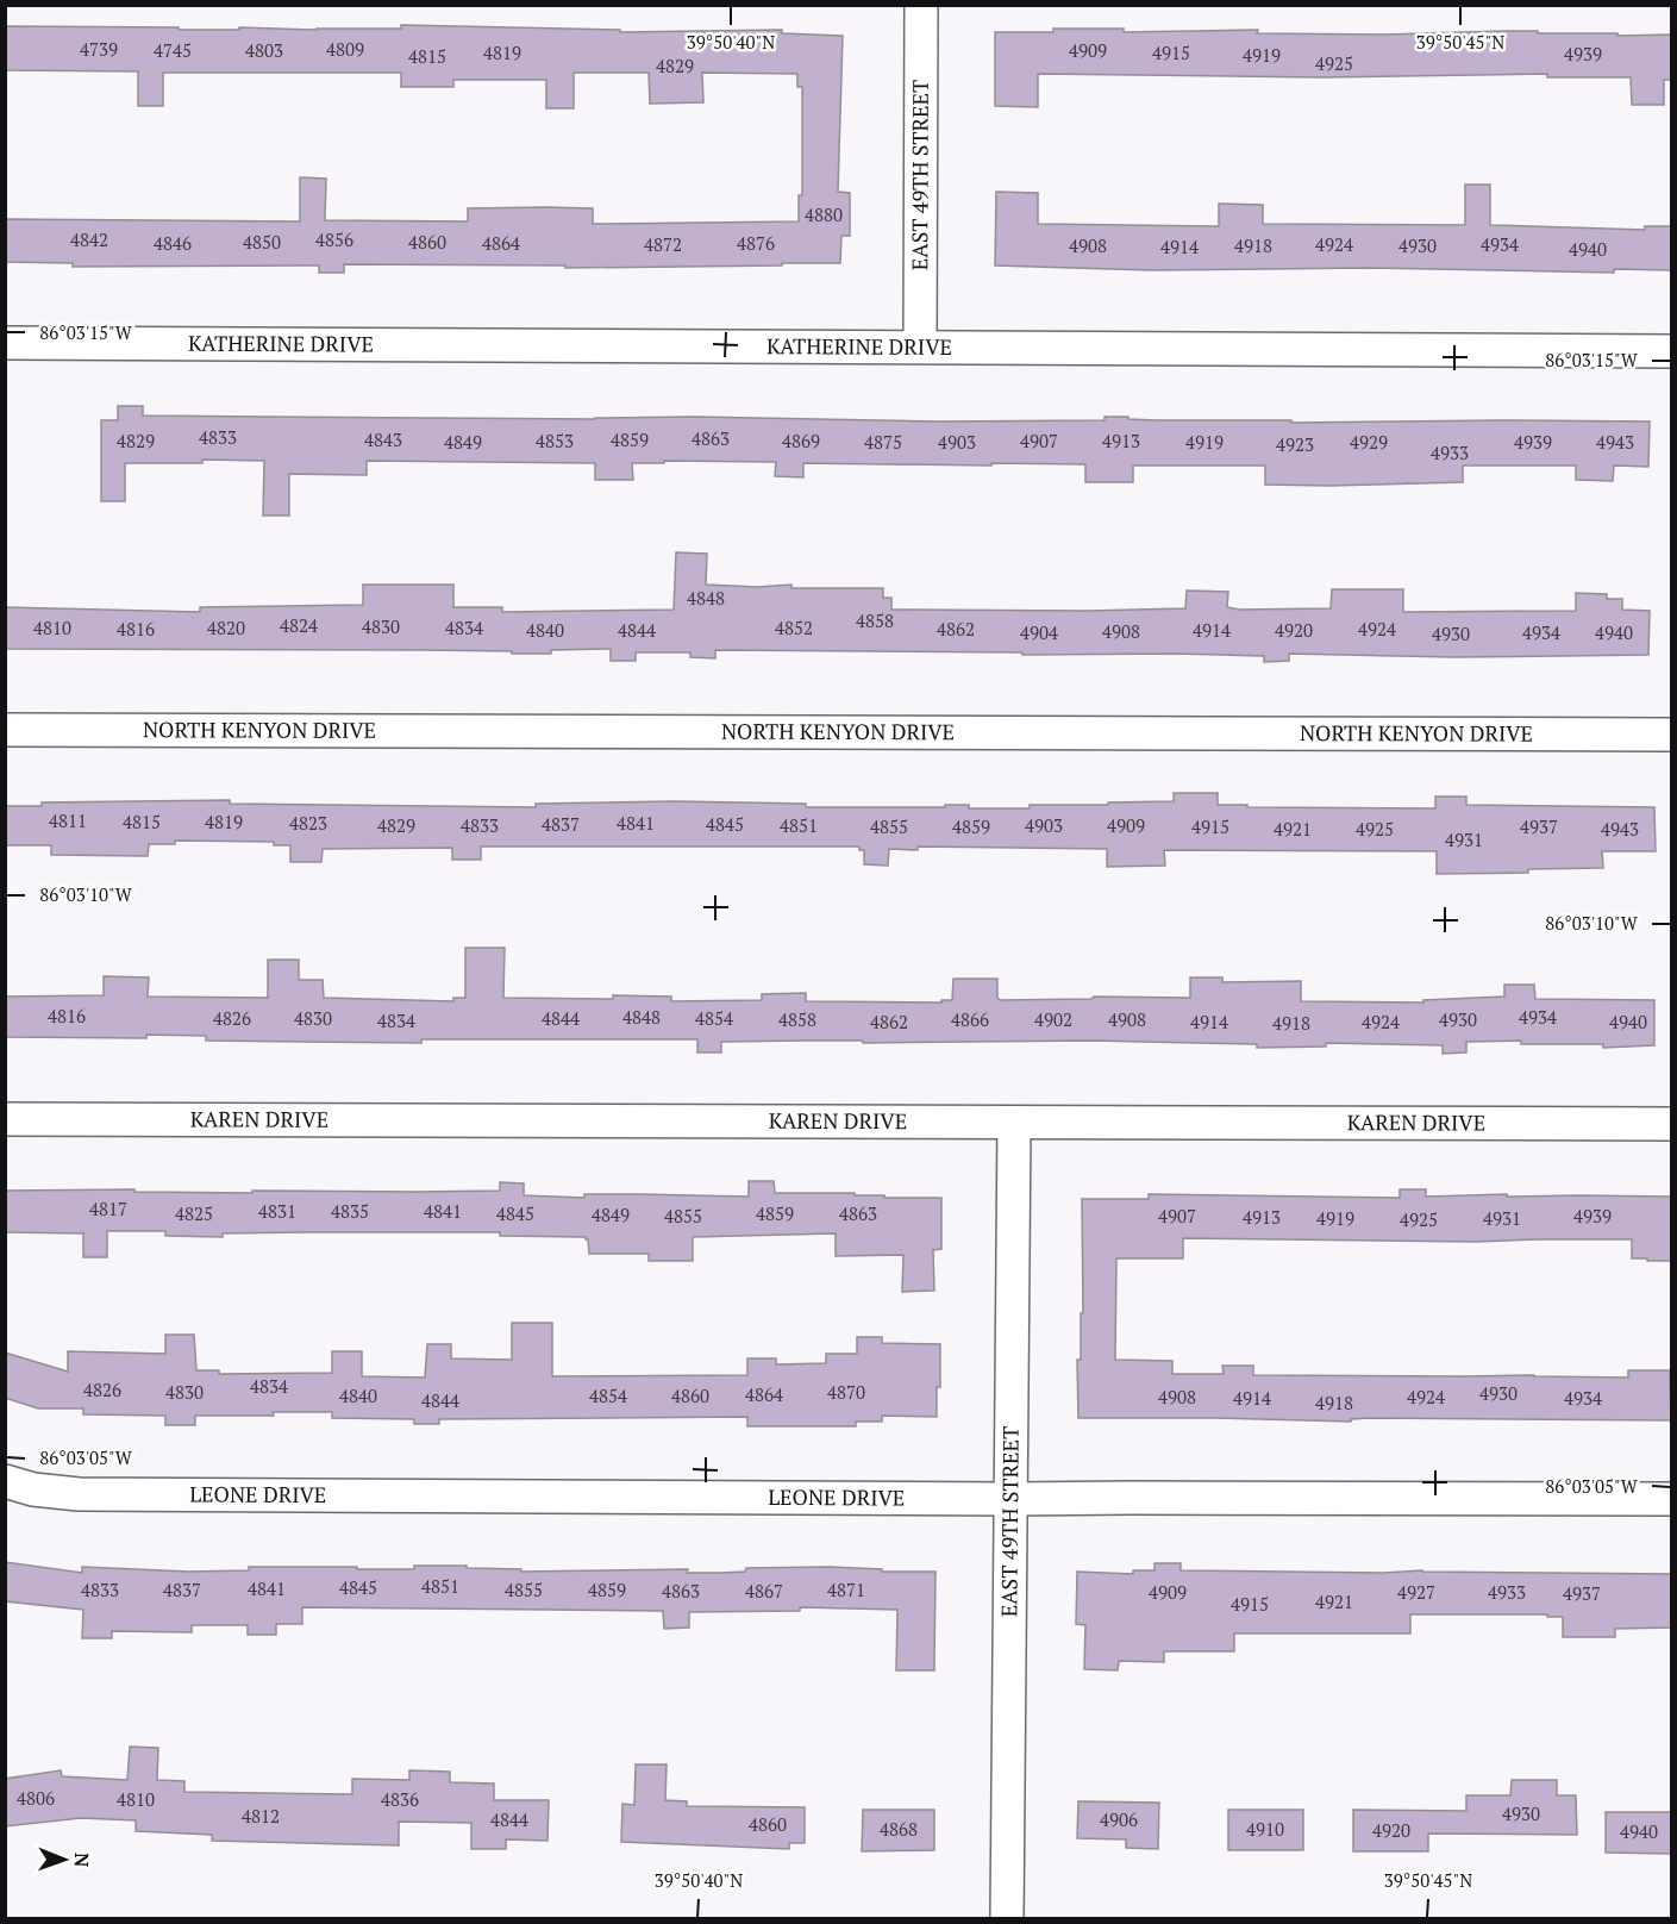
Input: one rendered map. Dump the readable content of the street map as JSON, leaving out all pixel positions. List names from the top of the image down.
{
  "streets": {
    "street": [
      "EAST 49TH STREET",
      "KATHERINE DRIVE",
      "NORTH KENYON DRIVE",
      "KAREN DRIVE",
      "LEONE DRIVE"
    ]
  },
  "crossings": [
    ["EAST 49TH STREET", "KATHERINE DRIVE"],
    ["EAST 49TH STREET", "KAREN DRIVE"],
    ["EAST 49TH STREET", "LEONE DRIVE"]
  ],
  "house_numbers": [
    "4739",
    "4809",
    "4745",
    "4803",
    "4909",
    "4819",
    "4915",
    "4939",
    "4919",
    "4815",
    "4925",
    "4829",
    "4880",
    "4842",
    "4856",
    "4850",
    "4860",
    "4846",
    "4864",
    "4876",
    "4872",
    "4924",
    "4934",
    "4908",
    "4918",
    "4930",
    "4914",
    "4940",
    "4833",
    "4863",
    "4843",
    "4859",
    "4829",
    "4853",
    "4869",
    "4907",
    "4913",
    "4849",
    "4875",
    "4903",
    "4919",
    "4929",
    "4939",
    "4943",
    "4923",
    "4933",
    "4848",
    "4858",
    "4824",
    "4830",
    "4810",
    "4820",
    "4834",
    "4852",
    "4816",
    "4862",
    "4924",
    "4840",
    "4844",
    "4914",
    "4920",
    "4908",
    "4904",
    "4934",
    "4940",
    "4930",
    "4811",
    "4815",
    "4819",
    "4823",
    "4841",
    "4837",
    "4845",
    "4829",
    "4833",
    "4851",
    "4903",
    "4909",
    "4855",
    "4859",
    "4915",
    "4937",
    "4921",
    "4925",
    "4943",
    "4931",
    "4816",
    "4848",
    "4934",
    "4826",
    "4830",
    "4844",
    "4854",
    "4858",
    "4866",
    "4902",
    "4908",
    "4930",
    "4834",
    "4862",
    "4914",
    "4924",
    "4940",
    "4918",
    "4817",
    "4831",
    "4835",
    "4841",
    "4825",
    "4845",
    "4859",
    "4863",
    "4849",
    "4855",
    "4907",
    "4939",
    "4913",
    "4919",
    "4931",
    "4925",
    "4834",
    "4826",
    "4830",
    "4870",
    "4930",
    "4864",
    "4840",
    "4854",
    "4860",
    "4908",
    "4924",
    "4914",
    "4934",
    "4844",
    "4918",
    "4851",
    "4845",
    "4841",
    "4833",
    "4837",
    "4855",
    "4859",
    "4871",
    "4863",
    "4867",
    "4909",
    "4927",
    "4933",
    "4937",
    "4921",
    "4915",
    "4806",
    "4810",
    "4836",
    "4930",
    "4812",
    "4844",
    "4906",
    "4860",
    "4868",
    "4910",
    "4920",
    "4940"
  ],
  "north": "right",
  "coordinates": [
    "39°50'40\"N",
    "39°50'45\"N",
    "86°03'15\"W",
    "86°03'10\"W",
    "86°03'05\"W"
  ]
}
